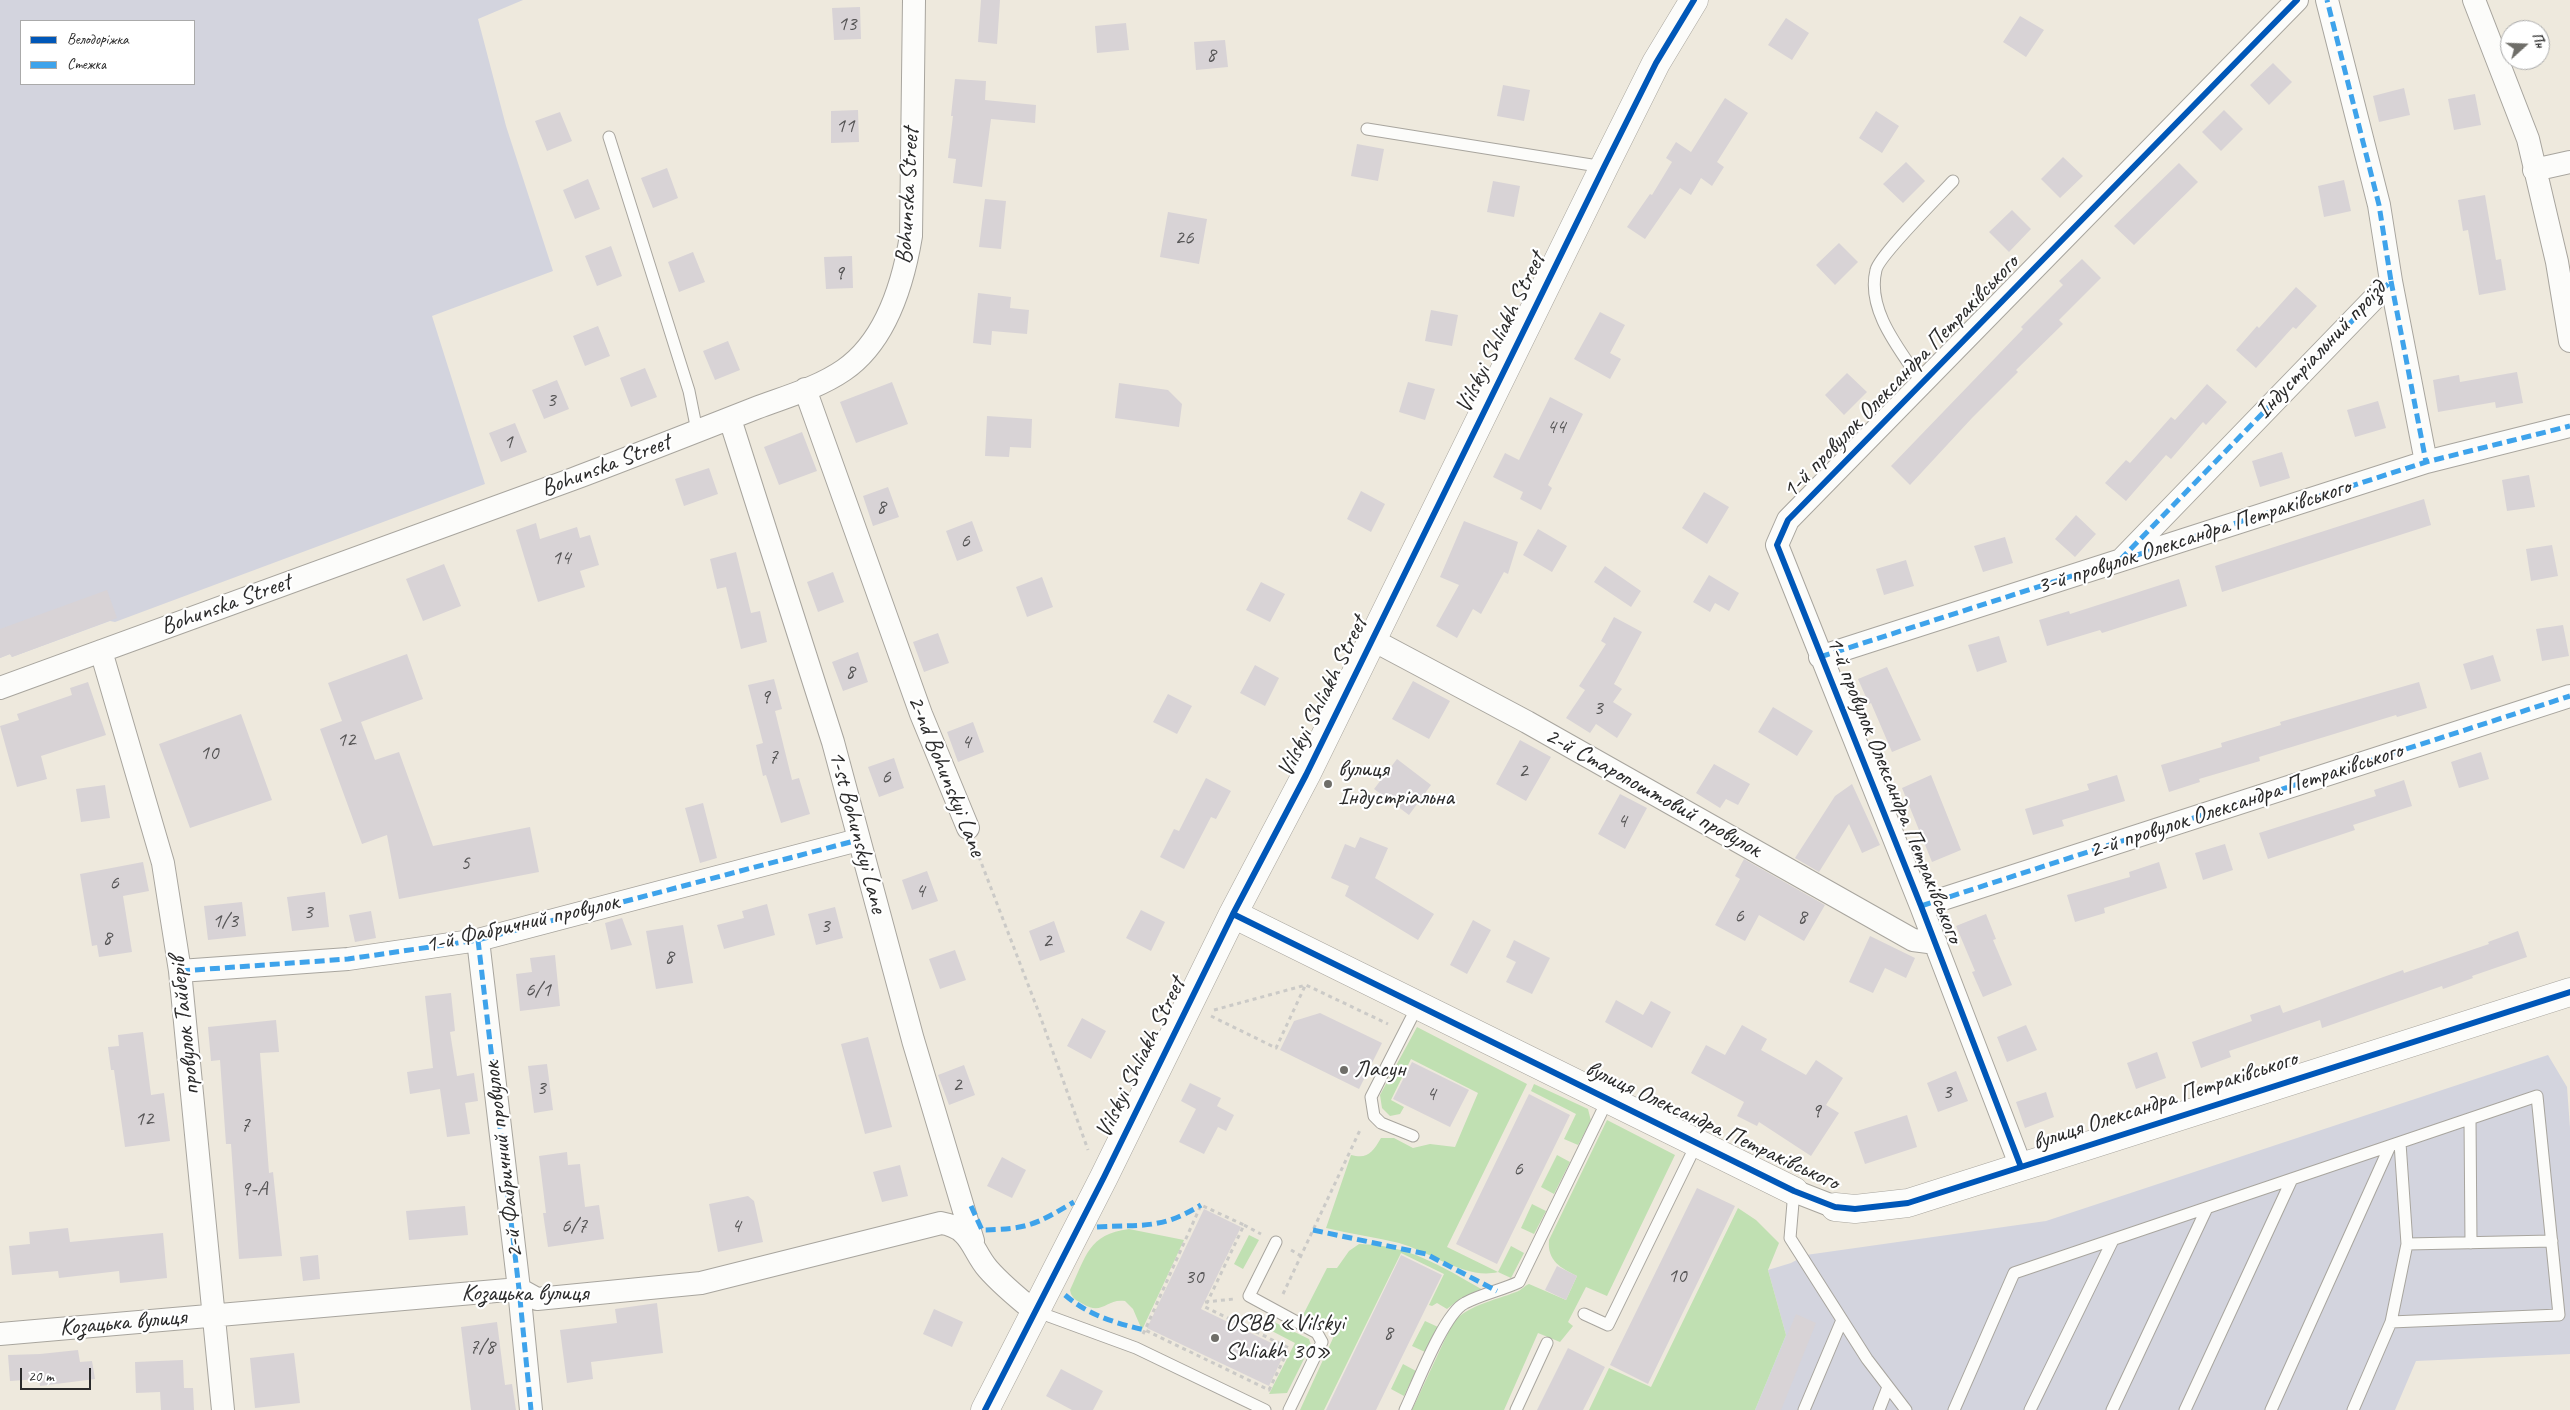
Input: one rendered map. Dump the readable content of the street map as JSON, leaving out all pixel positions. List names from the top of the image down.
{
  "streets": {
    "street": [
      "Bohunska Street",
      "Vilskyi Shliakh Street",
      "Індустріальний проїзд",
      "1-й провулок Олександра Петраківського",
      "3-й провулок Олександра Петраківського",
      "2-nd Bohunskyi Lane",
      "2-й Старопоштовий провулок",
      "2-й провулок Олександра Петраківського",
      "1-st Bohunskyi Lane",
      "1-й Фабричний провулок",
      "провулок Тайберів",
      "вулиця Олександра Петраківського",
      "2-й Фабричний провулок",
      "Козацька вулиця"
    ]
  },
  "crossings": [
    ["Bohunska Street", "2-nd Bohunskyi Lane"],
    ["Bohunska Street", "1-st Bohunskyi Lane"],
    ["Bohunska Street", "провулок Тайберів"],
    ["Vilskyi Shliakh Street", "2-й Старопоштовий провулок"],
    ["Vilskyi Shliakh Street", "вулиця Олександра Петраківського"],
    ["Vilskyi Shliakh Street", "Козацька вулиця"],
    ["Індустріальний проїзд", "3-й провулок Олександра Петраківського"],
    ["1-й провулок Олександра Петраківського", "3-й провулок Олександра Петраківського"],
    ["1-й провулок Олександра Петраківського", "2-й Старопоштовий провулок"],
    ["1-й провулок Олександра Петраківського", "2-й провулок Олександра Петраківського"],
    ["1-й провулок Олександра Петраківського", "вулиця Олександра Петраківського"],
    ["1-st Bohunskyi Lane", "1-й Фабричний провулок"],
    ["1-st Bohunskyi Lane", "Козацька вулиця"],
    ["1-й Фабричний провулок", "провулок Тайберів"],
    ["1-й Фабричний провулок", "2-й Фабричний провулок"],
    ["провулок Тайберів", "Козацька вулиця"],
    ["2-й Фабричний провулок", "Козацька вулиця"]
  ],
  "places": ["вулиця Індустріальна", "Ласун", "OSBB «Vilskyi Shliakh 30»"],
  "house_numbers": [
    "13",
    "8",
    "11",
    "26",
    "9",
    "3",
    "44",
    "1",
    "8",
    "6",
    "14",
    "8",
    "9",
    "3",
    "12",
    "4",
    "10",
    "7",
    "2",
    "6",
    "4",
    "5",
    "6",
    "4",
    "3",
    "6",
    "8",
    "1/3",
    "3",
    "8",
    "2",
    "8",
    "6/1",
    "2",
    "3",
    "3",
    "4",
    "9",
    "12",
    "7",
    "6",
    "9-А",
    "6/7",
    "4",
    "10",
    "30",
    "8",
    "7/8"
  ],
  "legend": ["Велодоріжка", "Стежка"],
  "scale_bar": "20 m",
  "north": "right"
}
